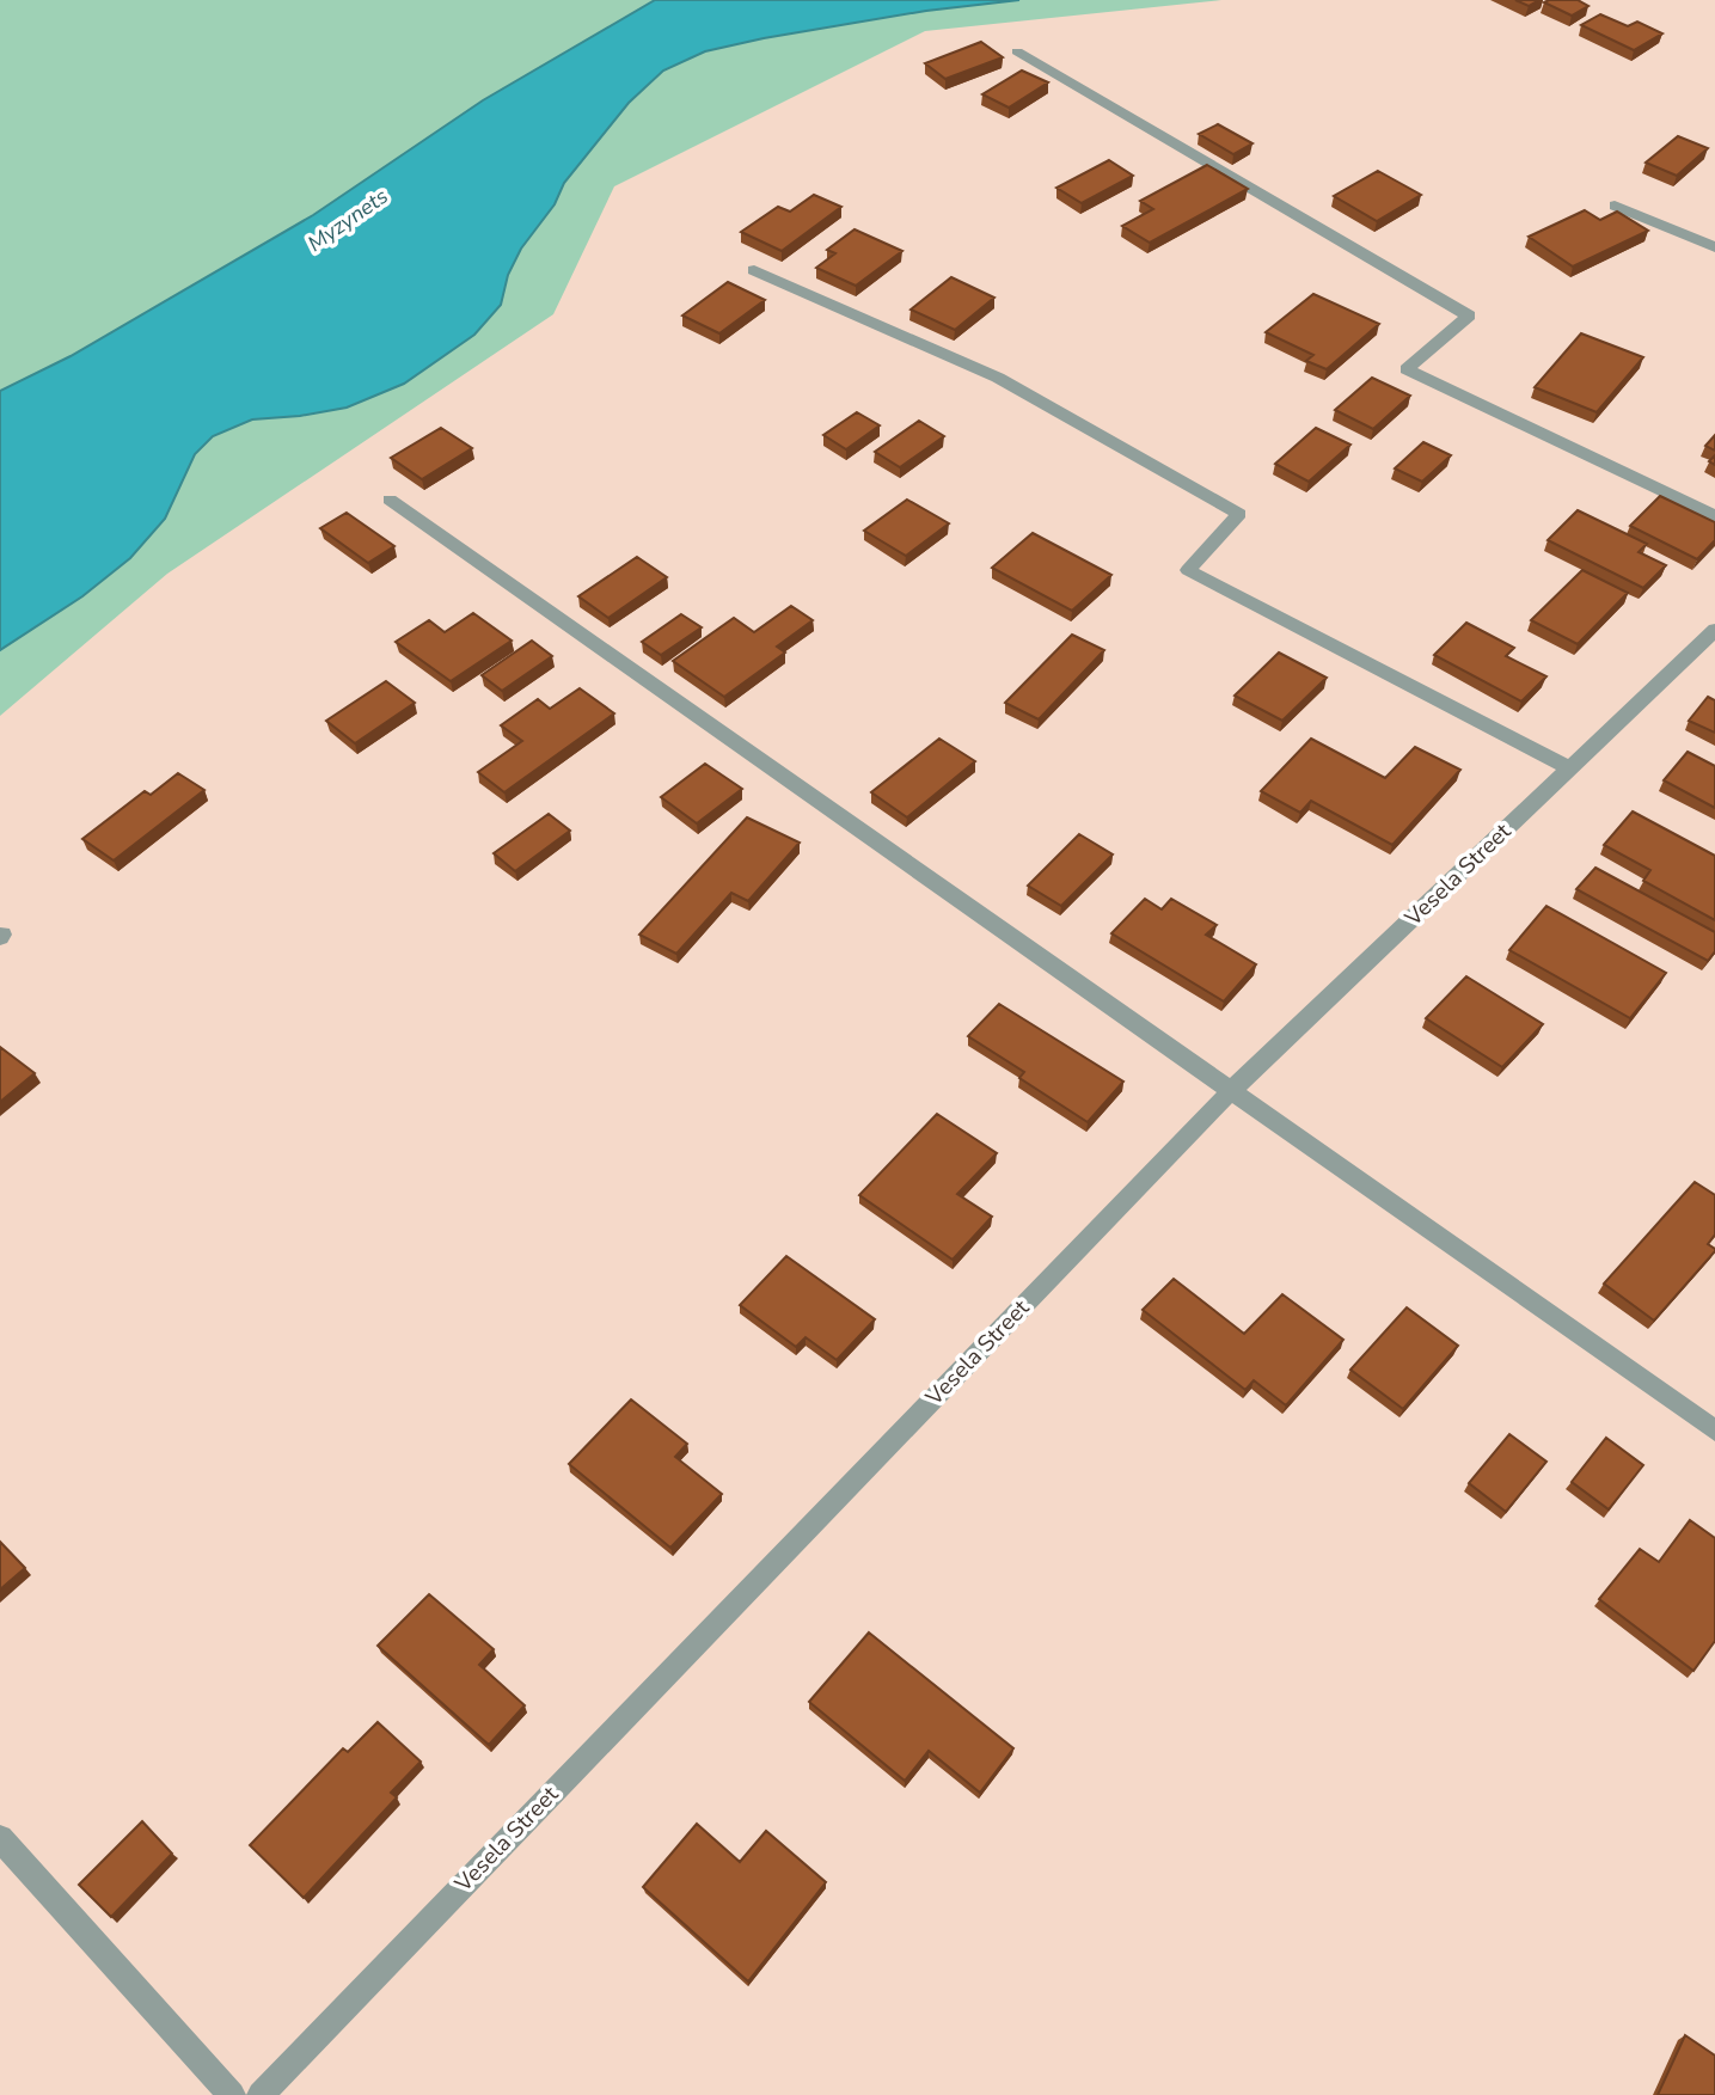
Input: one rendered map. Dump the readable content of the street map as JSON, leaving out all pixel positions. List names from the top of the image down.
{
  "streets": {
    "street": ["Vesela Street"]
  },
  "water": ["Myzynets"]
}
